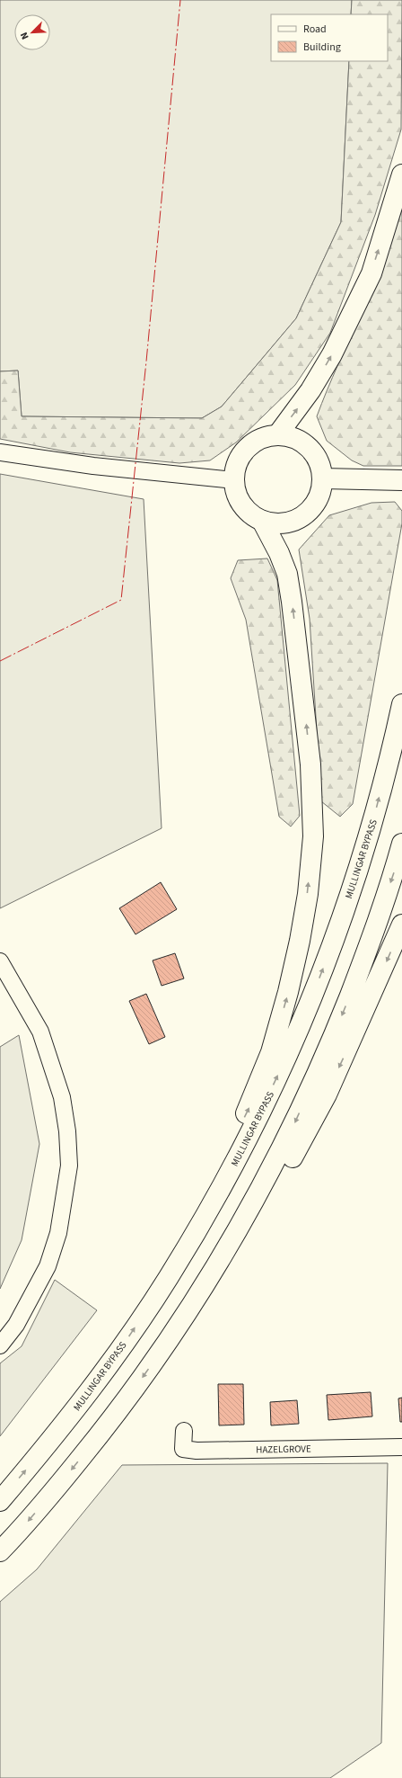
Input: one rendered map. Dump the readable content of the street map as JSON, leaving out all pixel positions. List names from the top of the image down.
{
  "streets": {
    "main road": ["MULLINGAR BYPASS"],
    "street": ["HAZELGROVE"]
  },
  "legend": ["Road", "Building"],
  "north": "bottom left"
}
